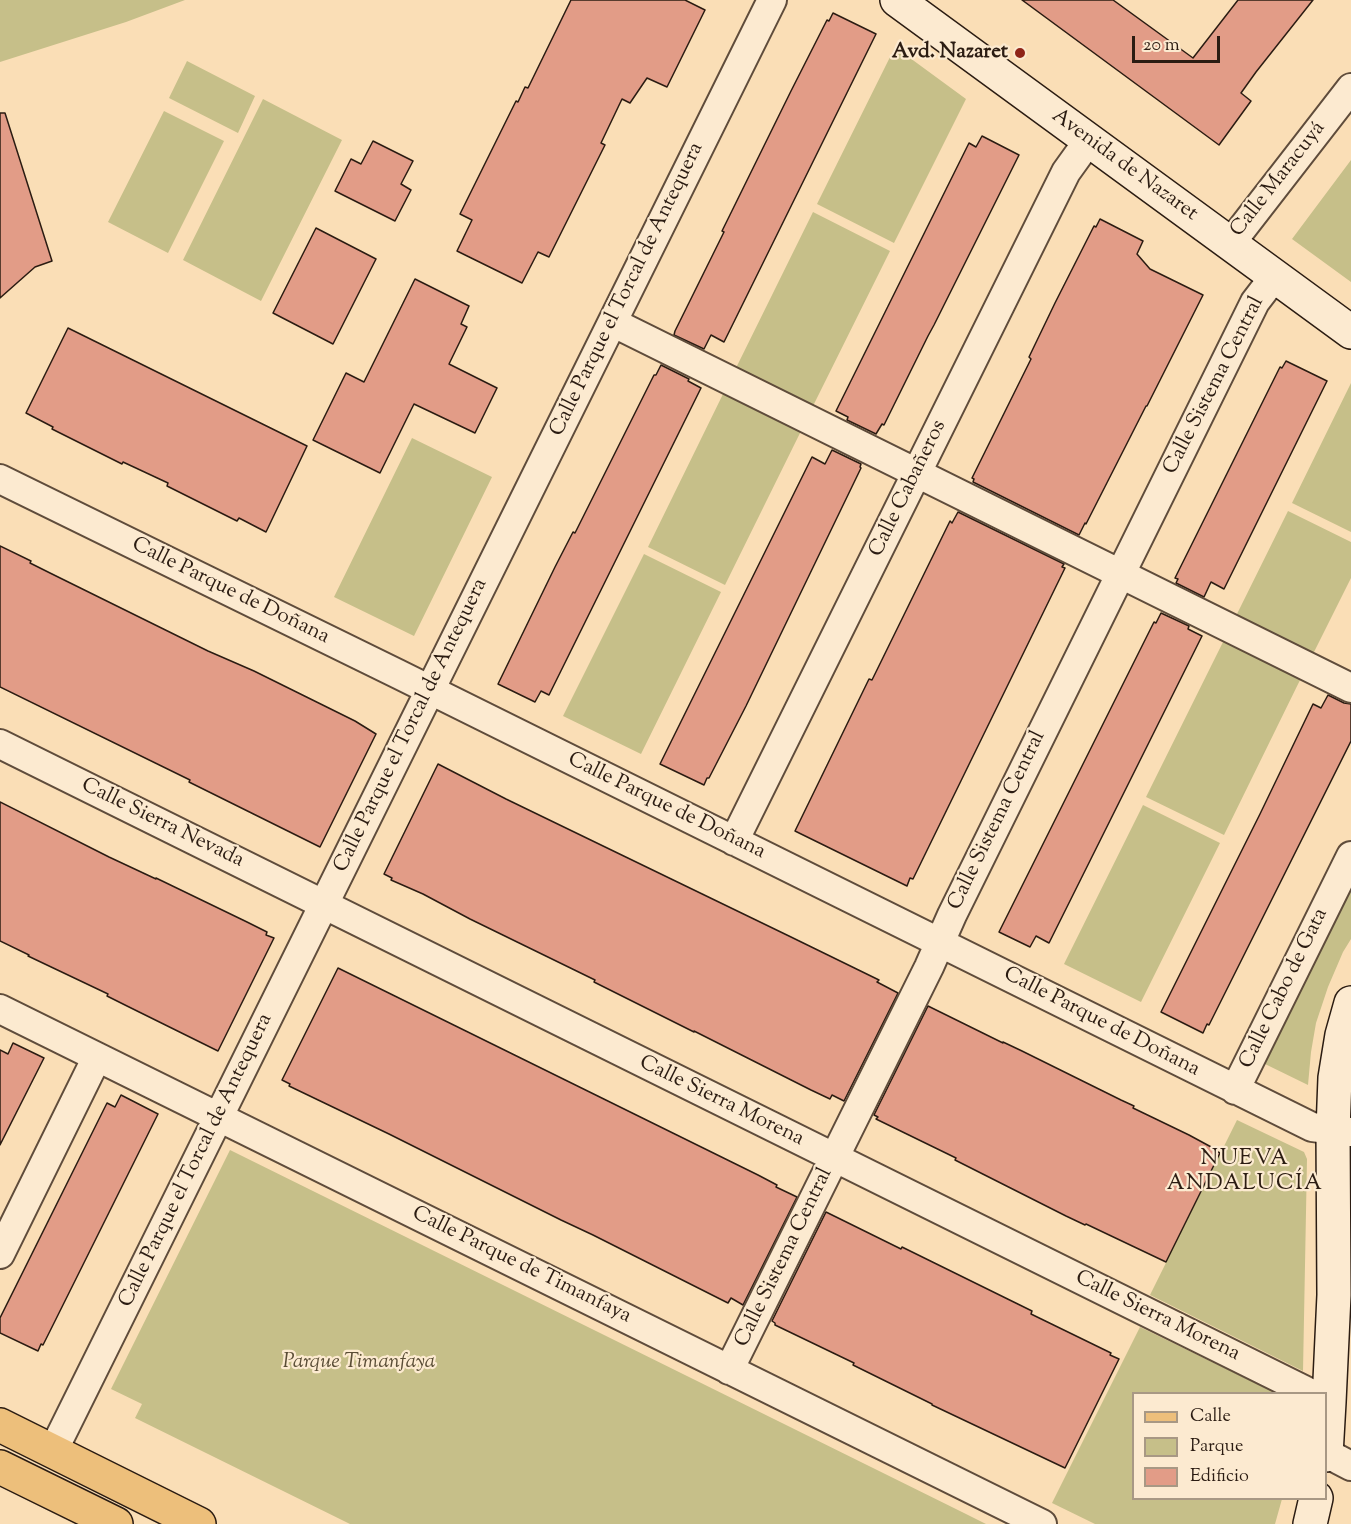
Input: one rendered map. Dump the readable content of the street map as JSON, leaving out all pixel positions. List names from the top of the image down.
{
  "streets": {
    "street": [
      "Avenida de Nazaret",
      "Calle Maracuyá",
      "Calle Parque el Torcal de Antequera",
      "Calle Sistema Central",
      "Calle Cabañeros",
      "Calle Parque de Doñana",
      "Calle Sierra Nevada",
      "Calle Cabo de Gata",
      "Calle Sierra Morena",
      "Calle Parque de Timanfaya"
    ]
  },
  "crossings": [
    ["Avenida de Nazaret", "Calle Maracuyá"],
    ["Avenida de Nazaret", "Calle Sistema Central"],
    ["Avenida de Nazaret", "Calle Cabañeros"],
    ["Calle Parque el Torcal de Antequera", "Calle Parque de Doñana"],
    ["Calle Parque el Torcal de Antequera", "Calle Sierra Nevada"],
    ["Calle Parque el Torcal de Antequera", "Calle Sierra Morena"],
    ["Calle Parque el Torcal de Antequera", "Calle Parque de Timanfaya"],
    ["Calle Sistema Central", "Calle Parque de Doñana"],
    ["Calle Sistema Central", "Calle Sierra Morena"],
    ["Calle Sistema Central", "Calle Parque de Timanfaya"],
    ["Calle Cabañeros", "Calle Parque de Doñana"],
    ["Calle Parque de Doñana", "Calle Cabo de Gata"],
    ["Calle Sierra Nevada", "Calle Sierra Morena"]
  ],
  "districts": ["NUEVA ANDALUCÍA"],
  "parks": ["Parque Timanfaya"],
  "places": ["Avd. Nazaret"],
  "legend": ["Calle", "Parque", "Edificio"],
  "scale_bar": "20 m"
}
